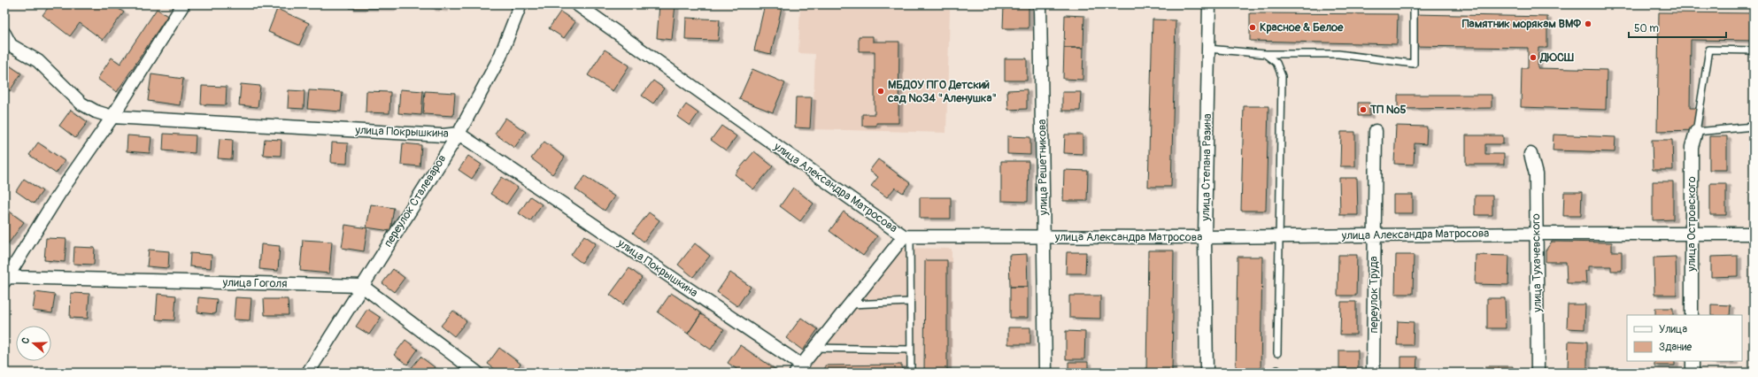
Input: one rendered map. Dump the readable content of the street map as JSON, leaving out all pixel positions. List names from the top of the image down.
{
  "streets": {
    "street": [
      "улица Покрышкина",
      "улица Решетникова",
      "улица Степана Разина",
      "улица Александра Матросова",
      "переулок Сталеваров",
      "улица Островского",
      "улица Тухачевского",
      "улица Гоголя",
      "переулок Труда"
    ]
  },
  "crossings": [
    ["улица Покрышкина", "переулок Сталеваров"],
    ["улица Решетникова", "улица Александра Матросова"],
    ["улица Степана Разина", "улица Александра Матросова"],
    ["улица Александра Матросова", "улица Островского"],
    ["улица Александра Матросова", "улица Тухачевского"],
    ["улица Александра Матросова", "переулок Труда"],
    ["переулок Сталеваров", "улица Гоголя"]
  ],
  "places": [
    "Памятник морякам ВМФ",
    "Красное & Белое",
    "ДЮСШ",
    "МБДОУ ПГО Детский сад №34 \"Аленушка\"",
    "ТП №5"
  ],
  "legend": ["Улица", "Здание"],
  "scale_bar": "50 m",
  "north": "left"
}
